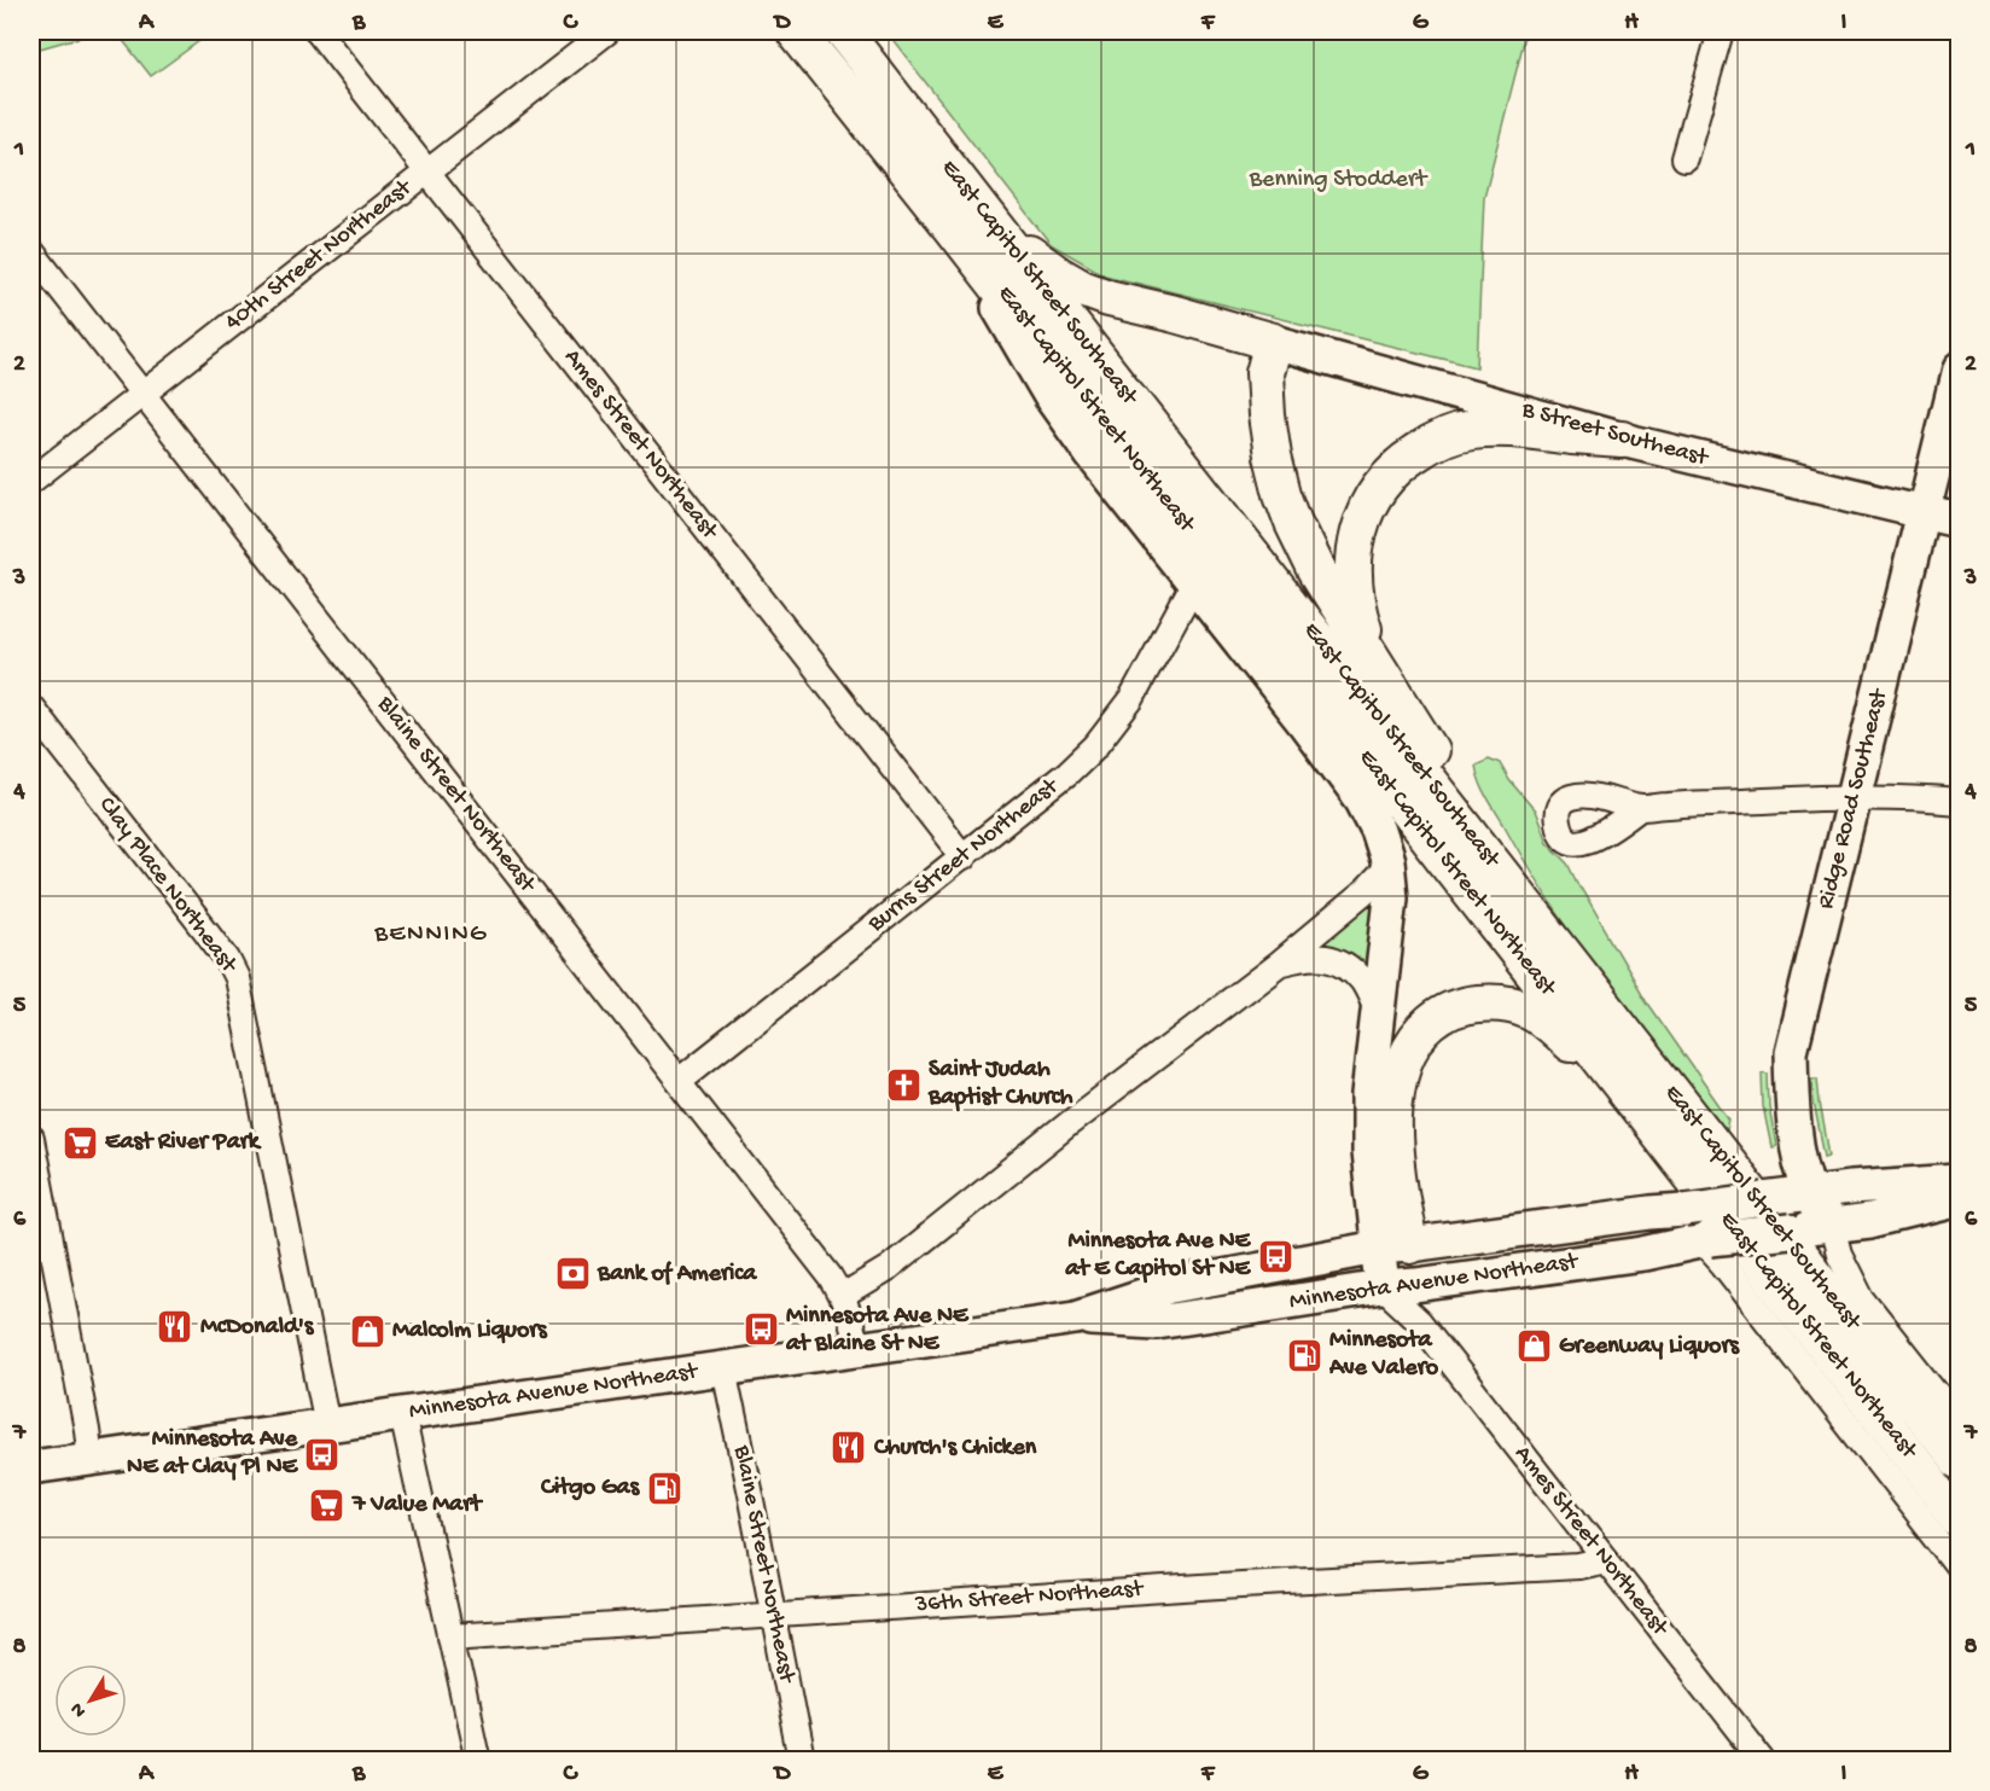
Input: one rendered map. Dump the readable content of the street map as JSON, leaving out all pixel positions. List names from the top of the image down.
{
  "streets": {
    "main road": [
      "East Capitol Street Southeast",
      "East Capitol Street Northeast",
      "B Street Southeast",
      "Ridge Road Southeast",
      "Minnesota Avenue Northeast"
    ],
    "street": [
      "40th Street Northeast",
      "Ames Street Northeast",
      "Blaine Street Northeast",
      "Burns Street Northeast",
      "Clay Place Northeast",
      "36th Street Northeast"
    ]
  },
  "crossings": [
    ["40th Street Northeast", "Ames Street Northeast"],
    ["40th Street Northeast", "Blaine Street Northeast"],
    ["East Capitol Street Southeast", "East Capitol Street Northeast"],
    ["East Capitol Street Southeast", "Ridge Road Southeast"],
    ["East Capitol Street Southeast", "Minnesota Avenue Northeast"],
    ["East Capitol Street Northeast", "Burns Street Northeast"],
    ["East Capitol Street Northeast", "Minnesota Avenue Northeast"],
    ["B Street Southeast", "Ridge Road Southeast"],
    ["Ames Street Northeast", "Burns Street Northeast"],
    ["Ames Street Northeast", "Minnesota Avenue Northeast"],
    ["Ames Street Northeast", "36th Street Northeast"],
    ["Blaine Street Northeast", "Burns Street Northeast"],
    ["Blaine Street Northeast", "Minnesota Avenue Northeast"],
    ["Blaine Street Northeast", "36th Street Northeast"],
    ["Ridge Road Southeast", "Minnesota Avenue Northeast"],
    ["Clay Place Northeast", "Minnesota Avenue Northeast"]
  ],
  "districts": ["BENNING"],
  "parks": ["Benning Stoddert"],
  "places": {
    "church": ["Saint Judah Baptist Church"],
    "supermarket": ["East River Park", "7 Value Mart"],
    "bus stop": ["Minnesota Ave NE at E Capitol St NE", "Minnesota Ave NE at Blaine St NE", "Minnesota Ave NE at Clay Pl NE"],
    "bank": ["Bank of America"],
    "restaurant": ["McDonald's", "Church's Chicken"],
    "shop": ["Malcolm Liquors", "Greenway Liquors"],
    "fuel station": ["Minnesota Ave Valero", "Citgo Gas"]
  },
  "north": "bottom left",
  "grid": {
    "columns": [
      "A",
      "B",
      "C",
      "D",
      "E",
      "F",
      "G",
      "H",
      "I"
    ],
    "rows": [
      "1",
      "2",
      "3",
      "4",
      "5",
      "6",
      "7",
      "8"
    ]
  }
}
